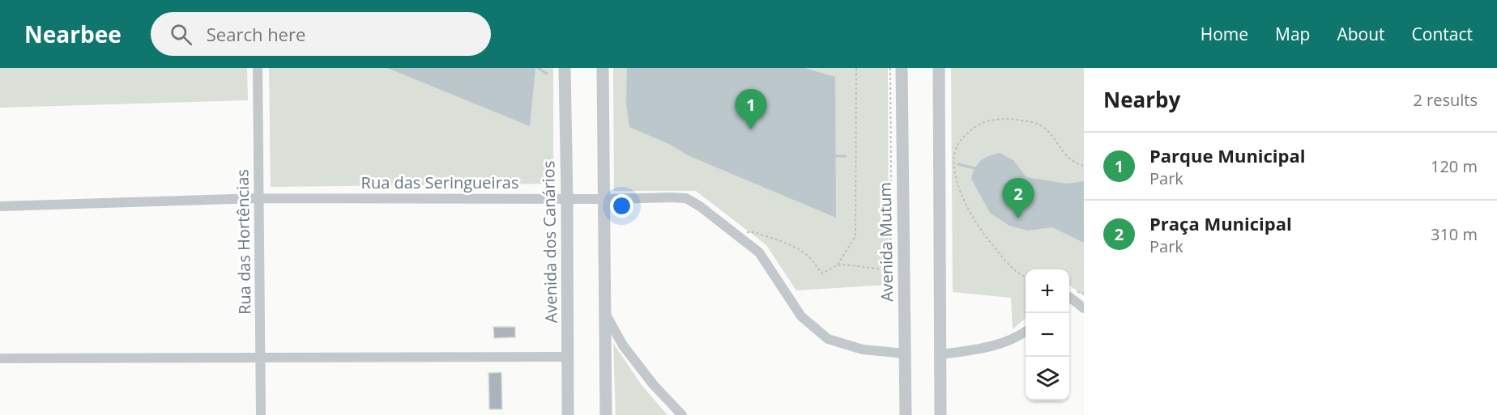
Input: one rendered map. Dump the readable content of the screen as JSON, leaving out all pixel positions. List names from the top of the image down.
{
  "streets": {
    "street": [
      "Rua das Seringueiras",
      "Rua das Hortências",
      "Avenida dos Canários",
      "Avenida Mutum"
    ]
  },
  "crossings": [
    ["Rua das Seringueiras", "Rua das Hortências"],
    ["Rua das Seringueiras", "Avenida dos Canários"],
    ["Rua das Seringueiras", "Avenida Mutum"]
  ],
  "page": {
    "header": "Nearbee",
    "search": "Search here",
    "nav": [
      "Home",
      "Map",
      "About",
      "Contact"
    ],
    "heading": ["Nearby", "2 results"],
    "pins": ["1", "2"],
    "list": [
      {
        "mark": "1",
        "name": "Parque Municipal",
        "note": "Park",
        "value": "120 m"
      },
      {
        "mark": "2",
        "name": "Praça Municipal",
        "note": "Park",
        "value": "310 m"
      }
    ],
    "map_buttons": ["+", "−"]
  }
}
